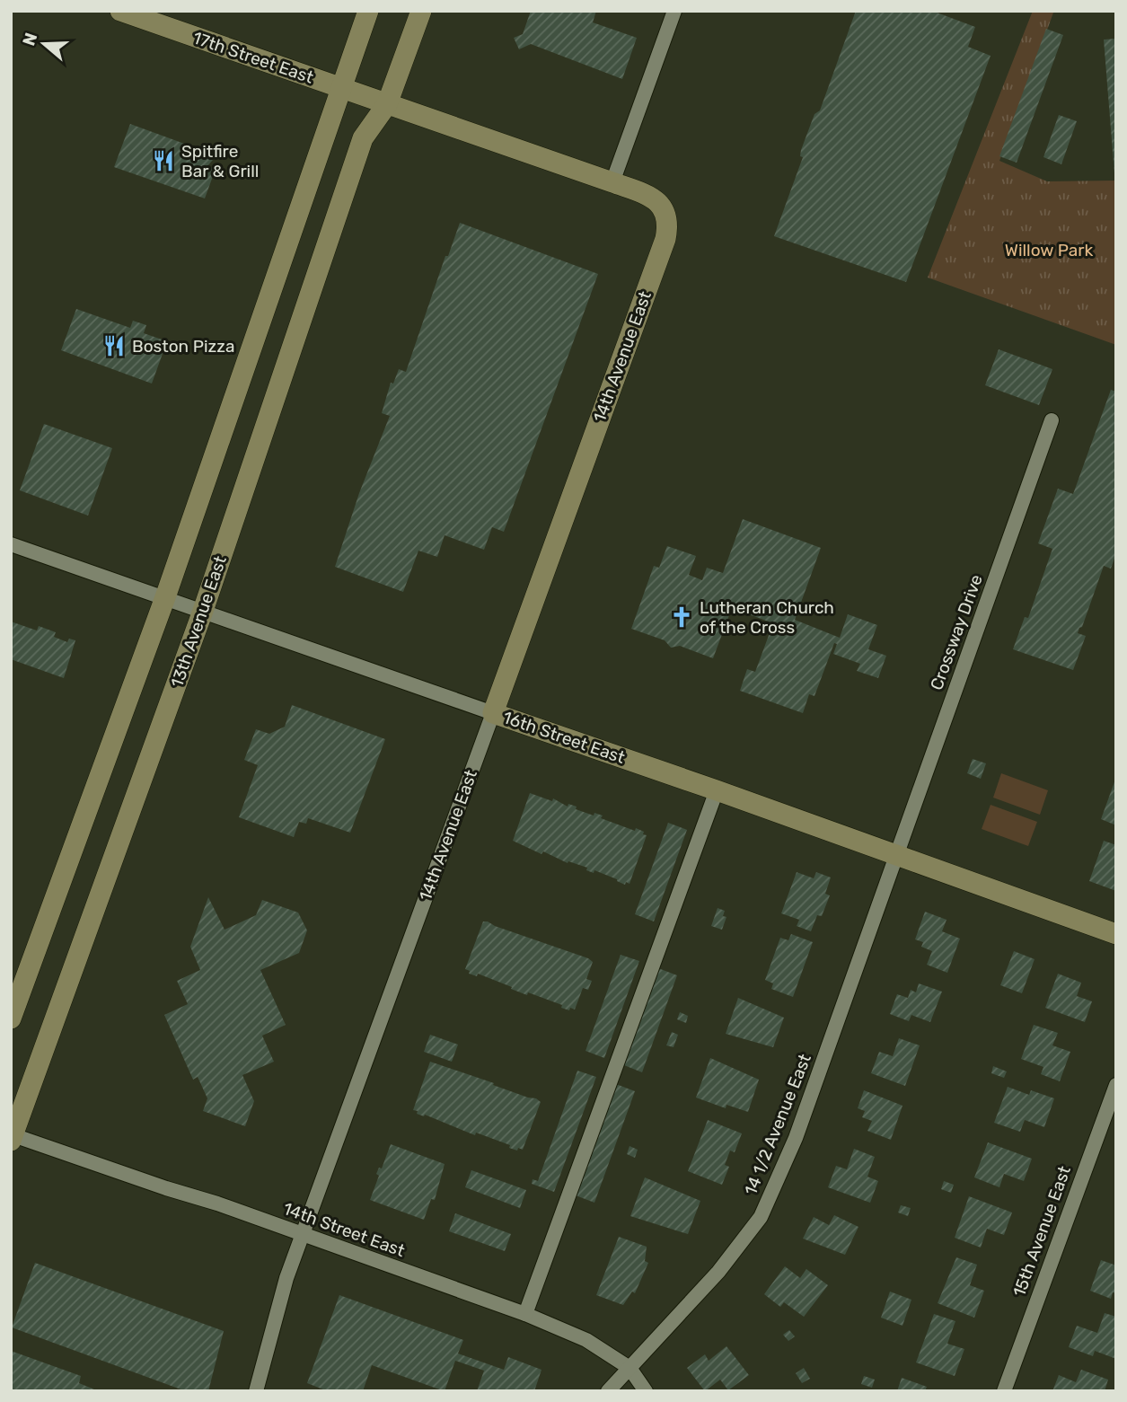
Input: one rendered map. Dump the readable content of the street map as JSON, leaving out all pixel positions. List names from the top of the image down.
{
  "streets": {
    "main road": [
      "17th Street East",
      "14th Avenue East",
      "13th Avenue East",
      "16th Street East"
    ],
    "street": [
      "Crossway Drive",
      "14 1/2 Avenue East",
      "14th Street East",
      "15th Avenue East"
    ]
  },
  "crossings": [
    ["17th Street East", "14th Avenue East"],
    ["17th Street East", "13th Avenue East"],
    ["14th Avenue East", "16th Street East"],
    ["14th Avenue East", "14th Street East"],
    ["13th Avenue East", "16th Street East"],
    ["13th Avenue East", "14th Street East"],
    ["Crossway Drive", "16th Street East"],
    ["Crossway Drive", "14 1/2 Avenue East"],
    ["16th Street East", "14 1/2 Avenue East"],
    ["14 1/2 Avenue East", "14th Street East"]
  ],
  "parks": ["Willow Park"],
  "places": {
    "restaurant": ["Spitfire Bar & Grill", "Boston Pizza"],
    "church": ["Lutheran Church of the Cross"]
  },
  "north": "left"
}
